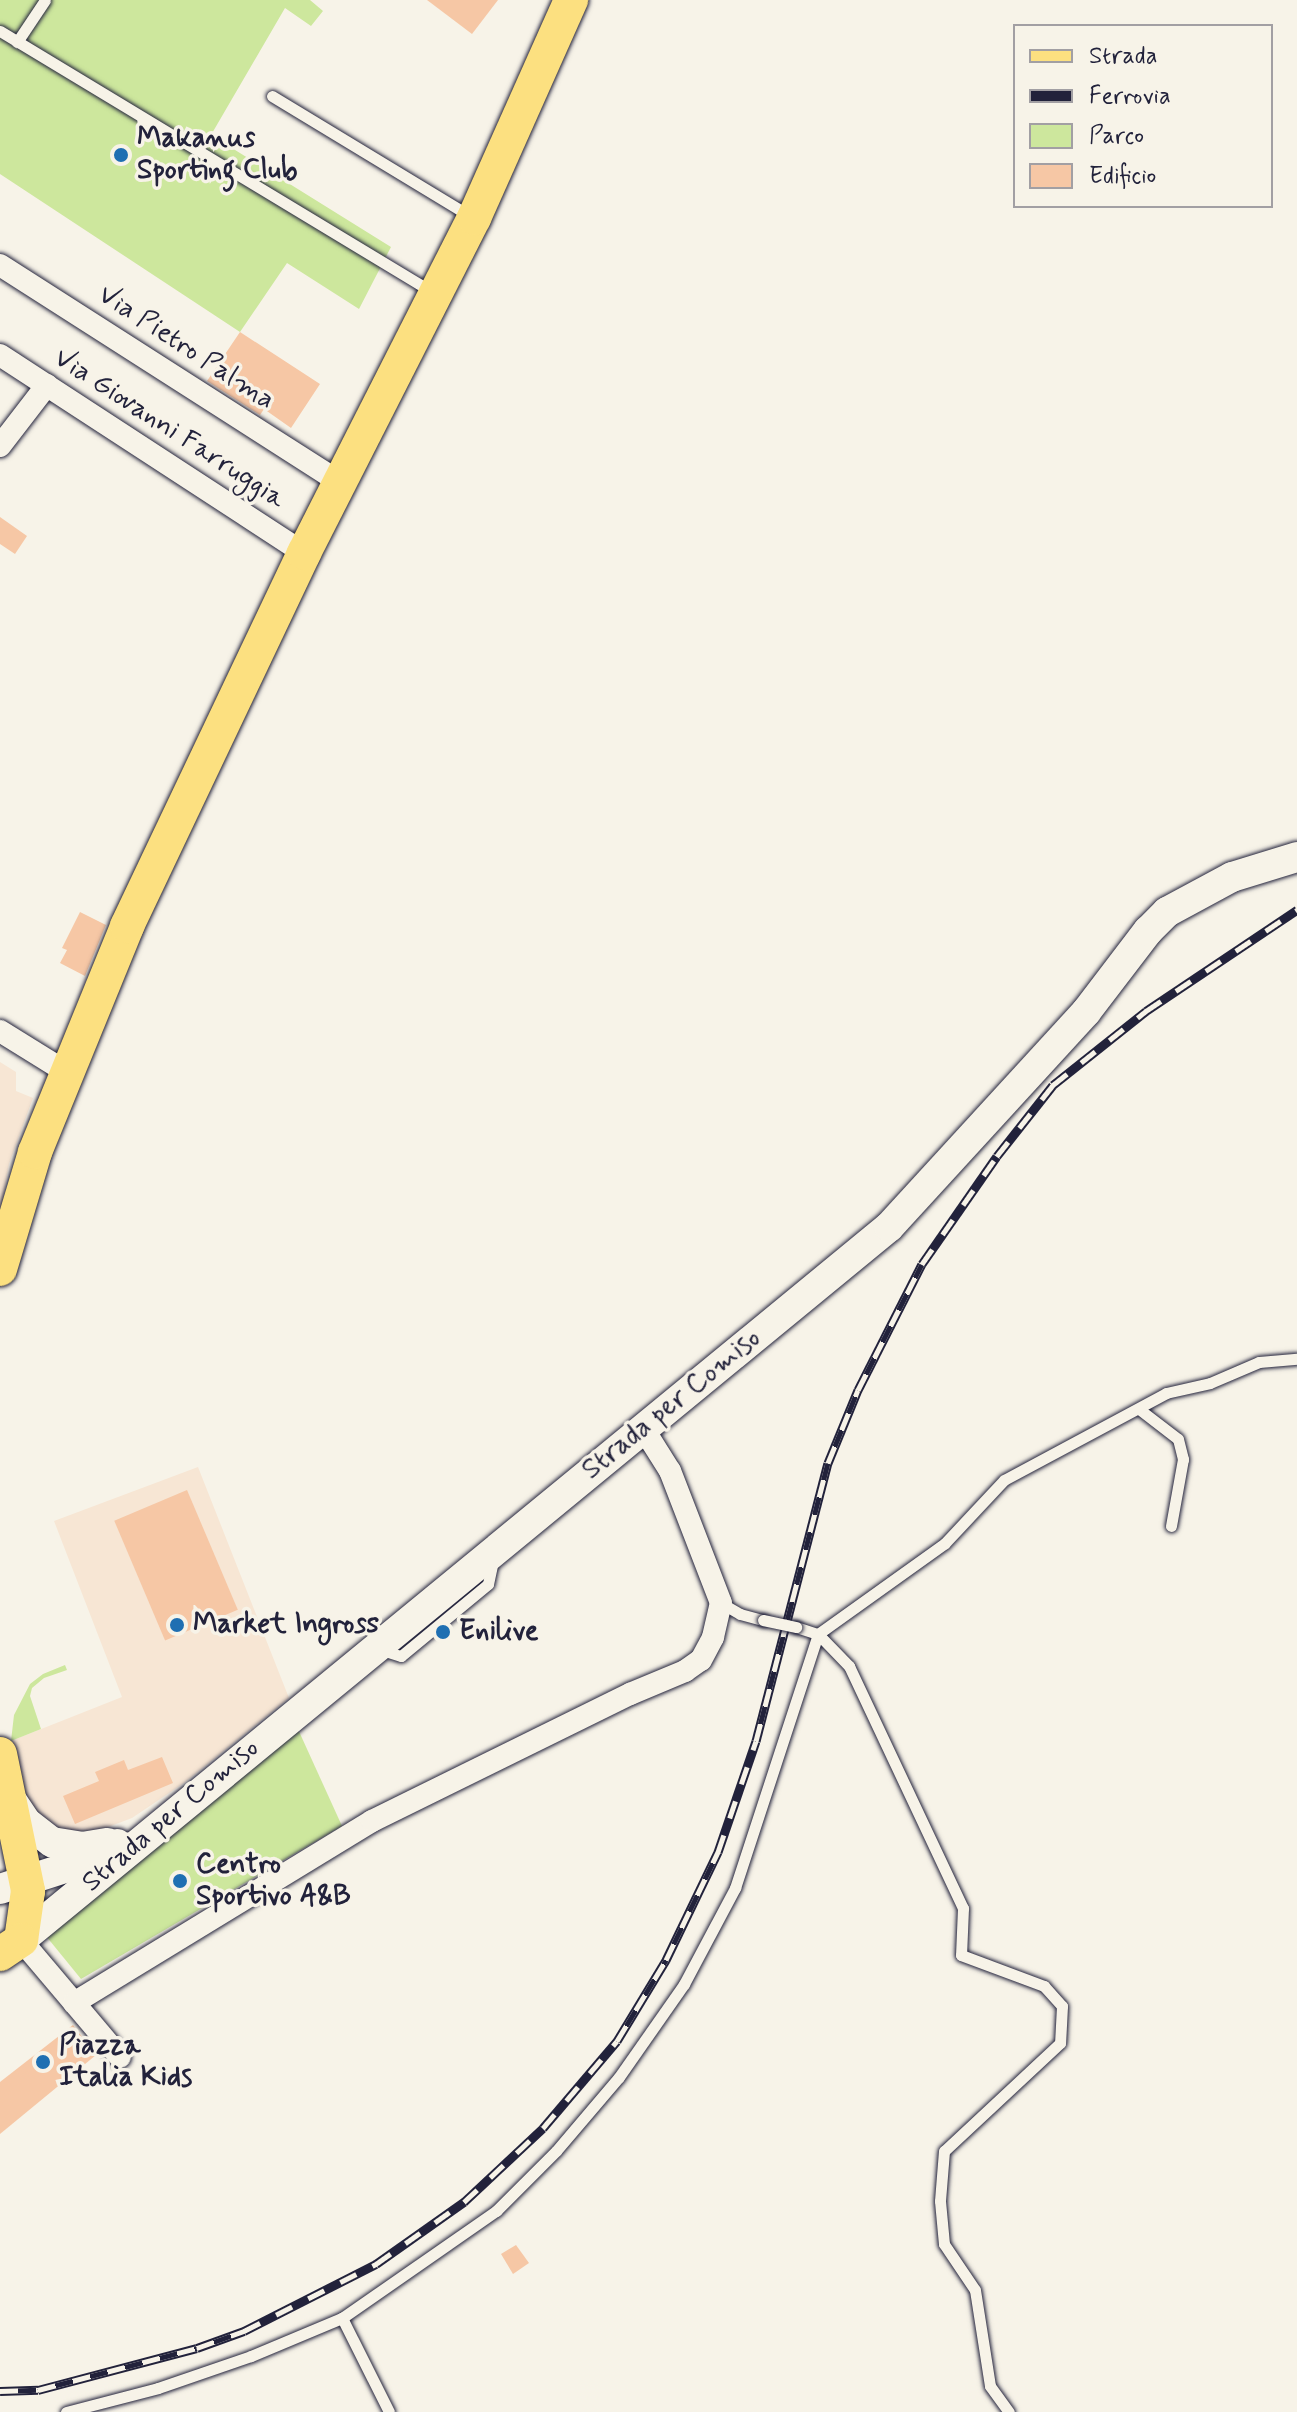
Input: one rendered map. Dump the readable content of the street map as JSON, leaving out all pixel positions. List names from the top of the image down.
{
  "streets": {
    "main road": ["Strada per Comiso"],
    "street": ["Via Pietro Palma", "Via Giovanni Farruggia"]
  },
  "places": [
    "Makanus Sporting Club",
    "Market Ingross",
    "Enilive",
    "Centro Sportivo A&B",
    "Piazza Italia Kids"
  ],
  "legend": [
    "Strada",
    "Ferrovia",
    "Parco",
    "Edificio"
  ]
}
